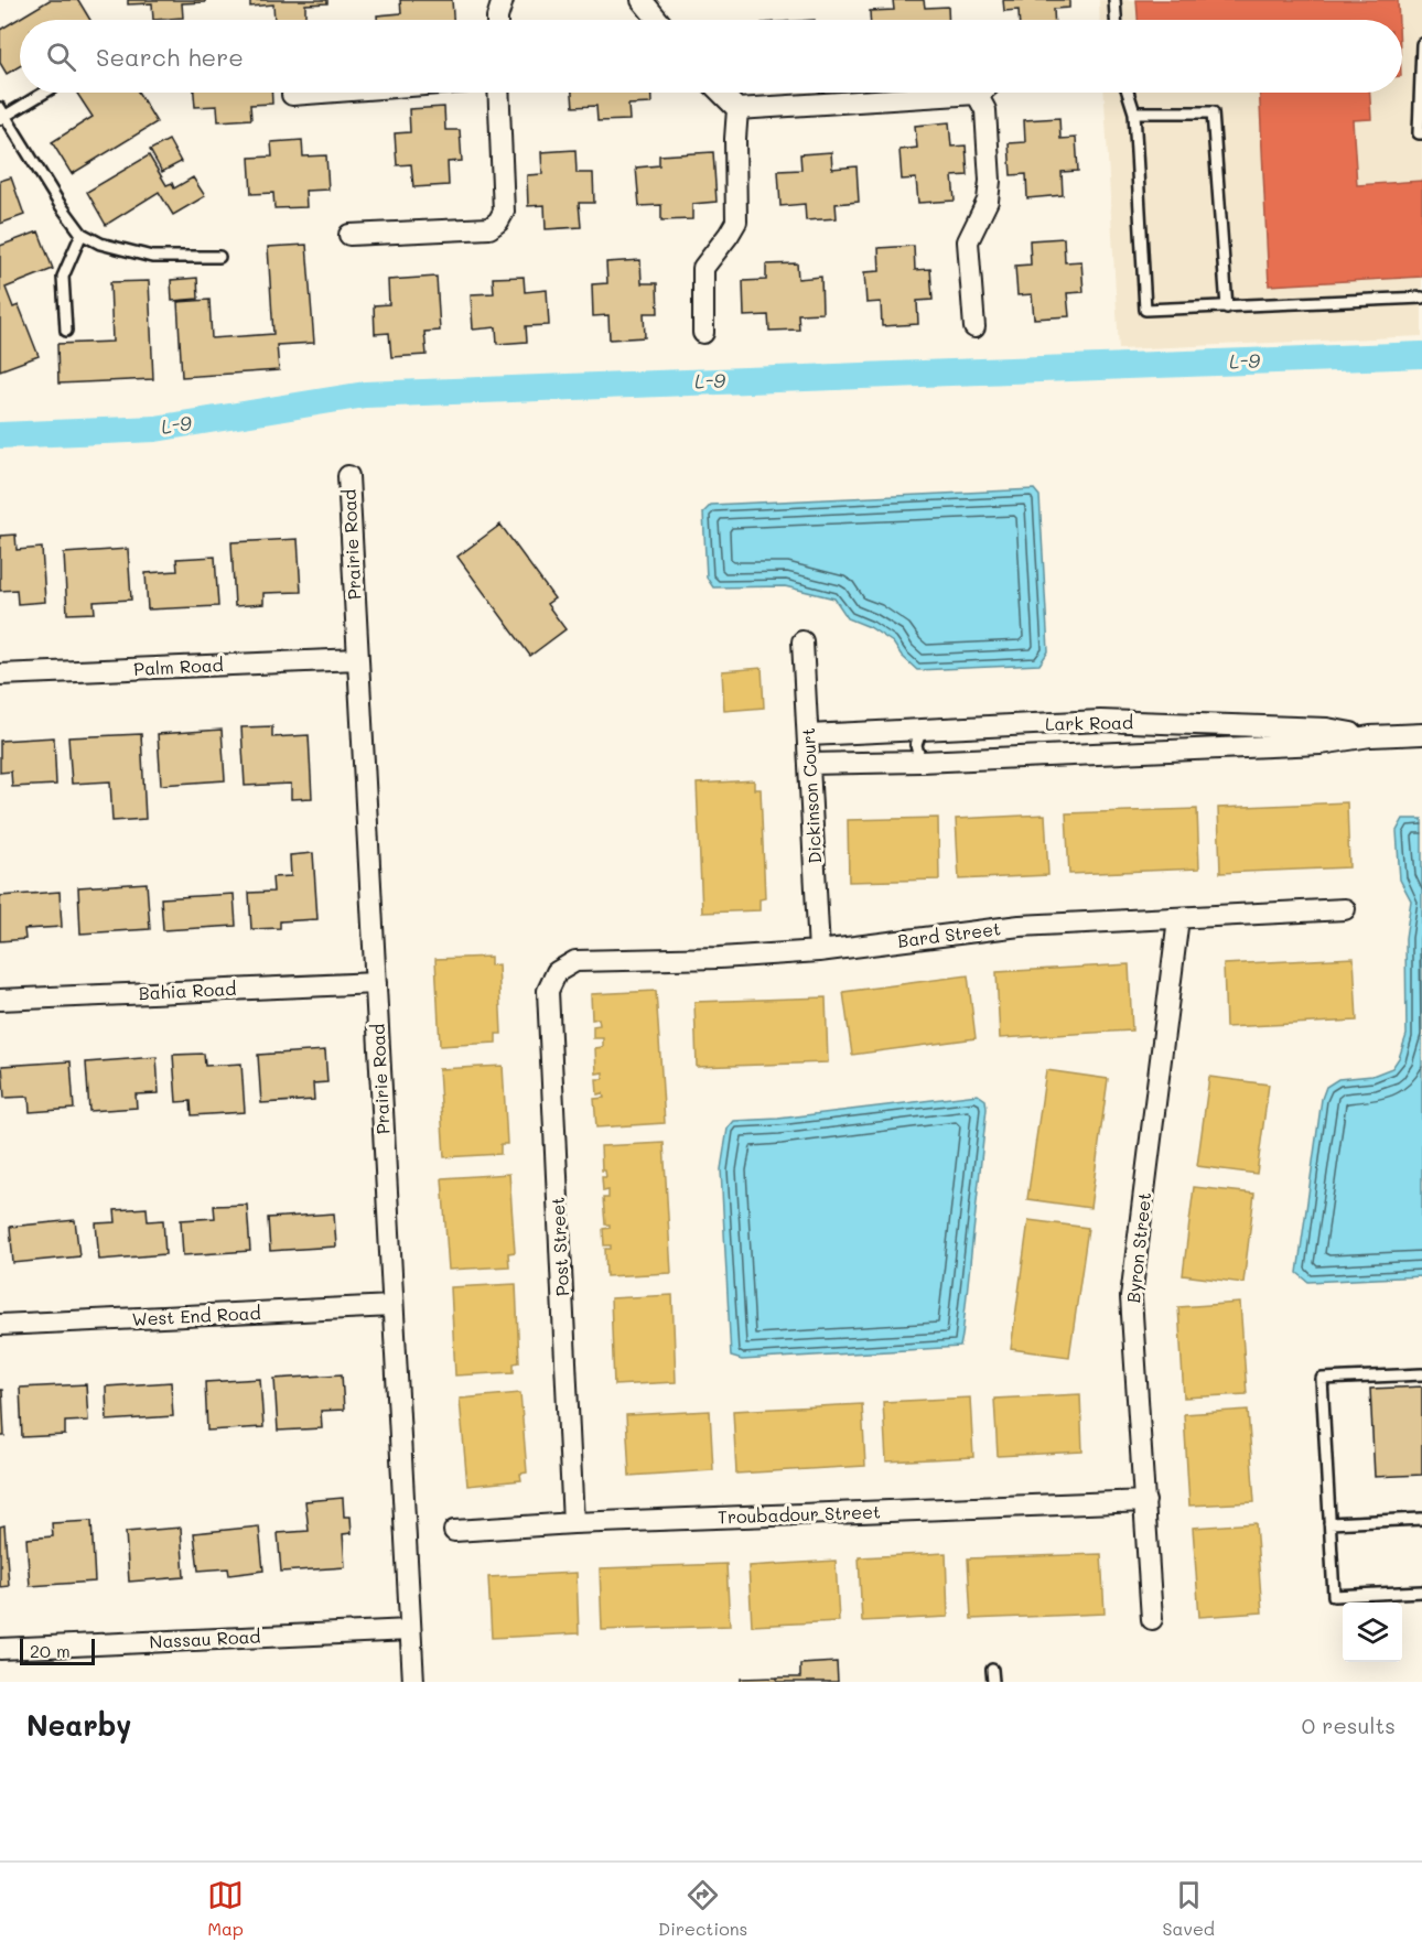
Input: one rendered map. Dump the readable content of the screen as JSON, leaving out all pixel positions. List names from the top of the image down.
{
  "streets": {
    "street": [
      "Prairie Road",
      "Palm Road",
      "Lark Road",
      "Dickinson Court",
      "Bard Street",
      "Bahia Road",
      "Post Street",
      "Byron Street",
      "West End Road",
      "Troubadour Street",
      "Nassau Road"
    ]
  },
  "crossings": [
    ["Prairie Road", "Palm Road"],
    ["Prairie Road", "Bahia Road"],
    ["Prairie Road", "West End Road"],
    ["Prairie Road", "Nassau Road"],
    ["Lark Road", "Dickinson Court"],
    ["Dickinson Court", "Bard Street"],
    ["Bard Street", "Post Street"],
    ["Bard Street", "Byron Street"],
    ["Post Street", "Troubadour Street"],
    ["Byron Street", "Troubadour Street"]
  ],
  "water": ["L-9"],
  "scale_bar": "20 m",
  "page": {
    "search": "Search here",
    "scale": "20 m",
    "heading": ["Nearby", "0 results"],
    "nav": ["Map", "Directions", "Saved"]
  }
}
